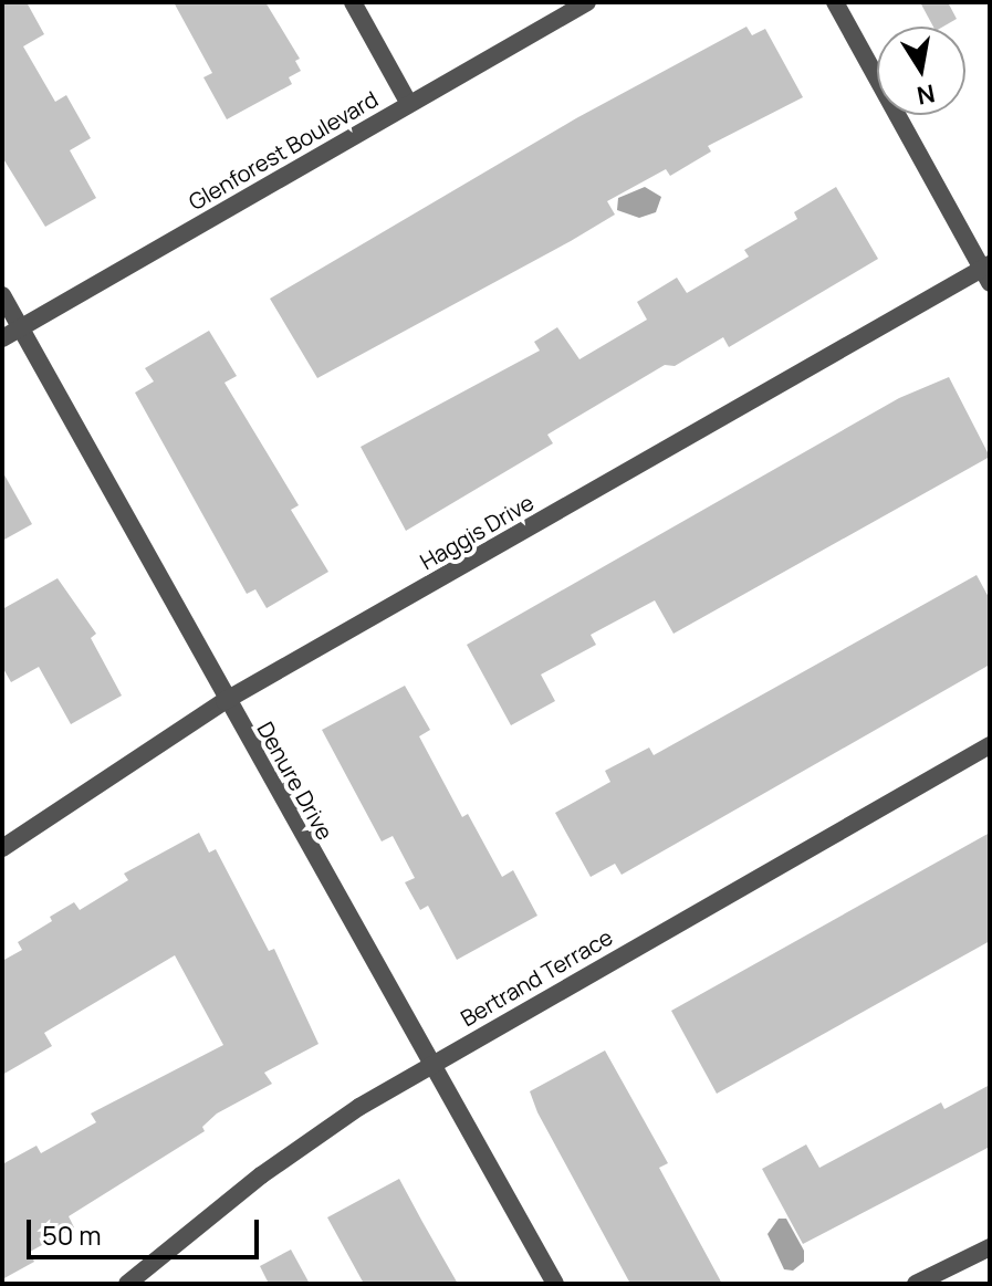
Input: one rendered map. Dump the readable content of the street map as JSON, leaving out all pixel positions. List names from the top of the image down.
{
  "streets": {
    "street": [
      "Glenforest Boulevard",
      "Haggis Drive",
      "Denure Drive",
      "Bertrand Terrace"
    ]
  },
  "crossings": [
    ["Glenforest Boulevard", "Denure Drive"],
    ["Haggis Drive", "Denure Drive"],
    ["Denure Drive", "Bertrand Terrace"]
  ],
  "scale_bar": "50 m",
  "north": "bottom"
}
